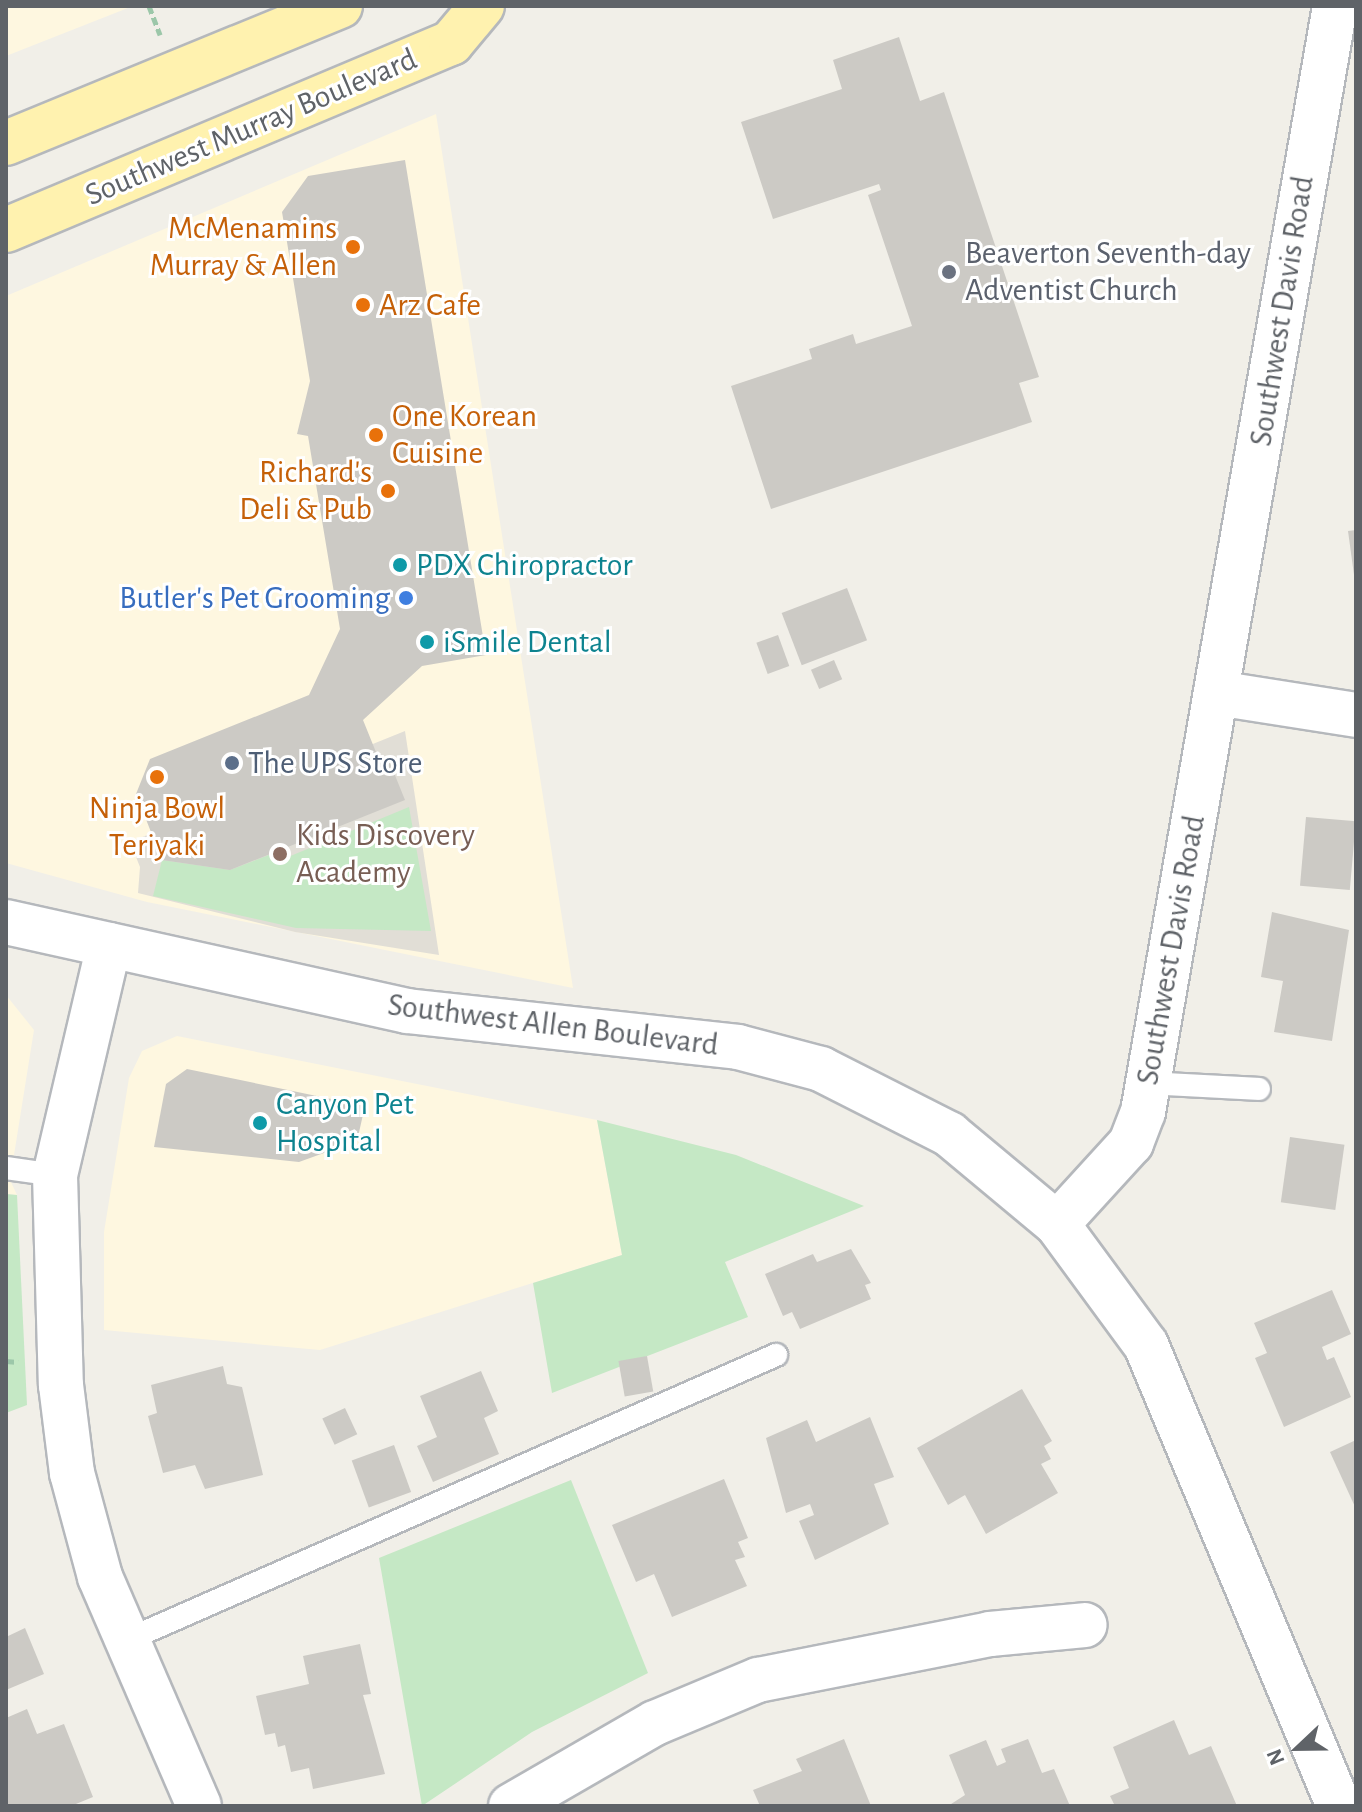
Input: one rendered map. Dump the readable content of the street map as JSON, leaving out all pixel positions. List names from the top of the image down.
{
  "streets": {
    "main road": ["Southwest Murray Boulevard"],
    "street": ["Southwest Davis Road", "Southwest Allen Boulevard"]
  },
  "crossings": [
    ["Southwest Davis Road", "Southwest Allen Boulevard"]
  ],
  "places": [
    "McMenamins Murray & Allen",
    "Beaverton Seventh-day Adventist Church",
    "Arz Cafe",
    "One Korean Cuisine",
    "Richard's Deli & Pub",
    "PDX Chiropractor",
    "Butler's Pet Grooming",
    "iSmile Dental",
    "The UPS Store",
    "Ninja Bowl Teriyaki",
    "Kids Discovery Academy",
    "Canyon Pet Hospital"
  ],
  "north": "left"
}
